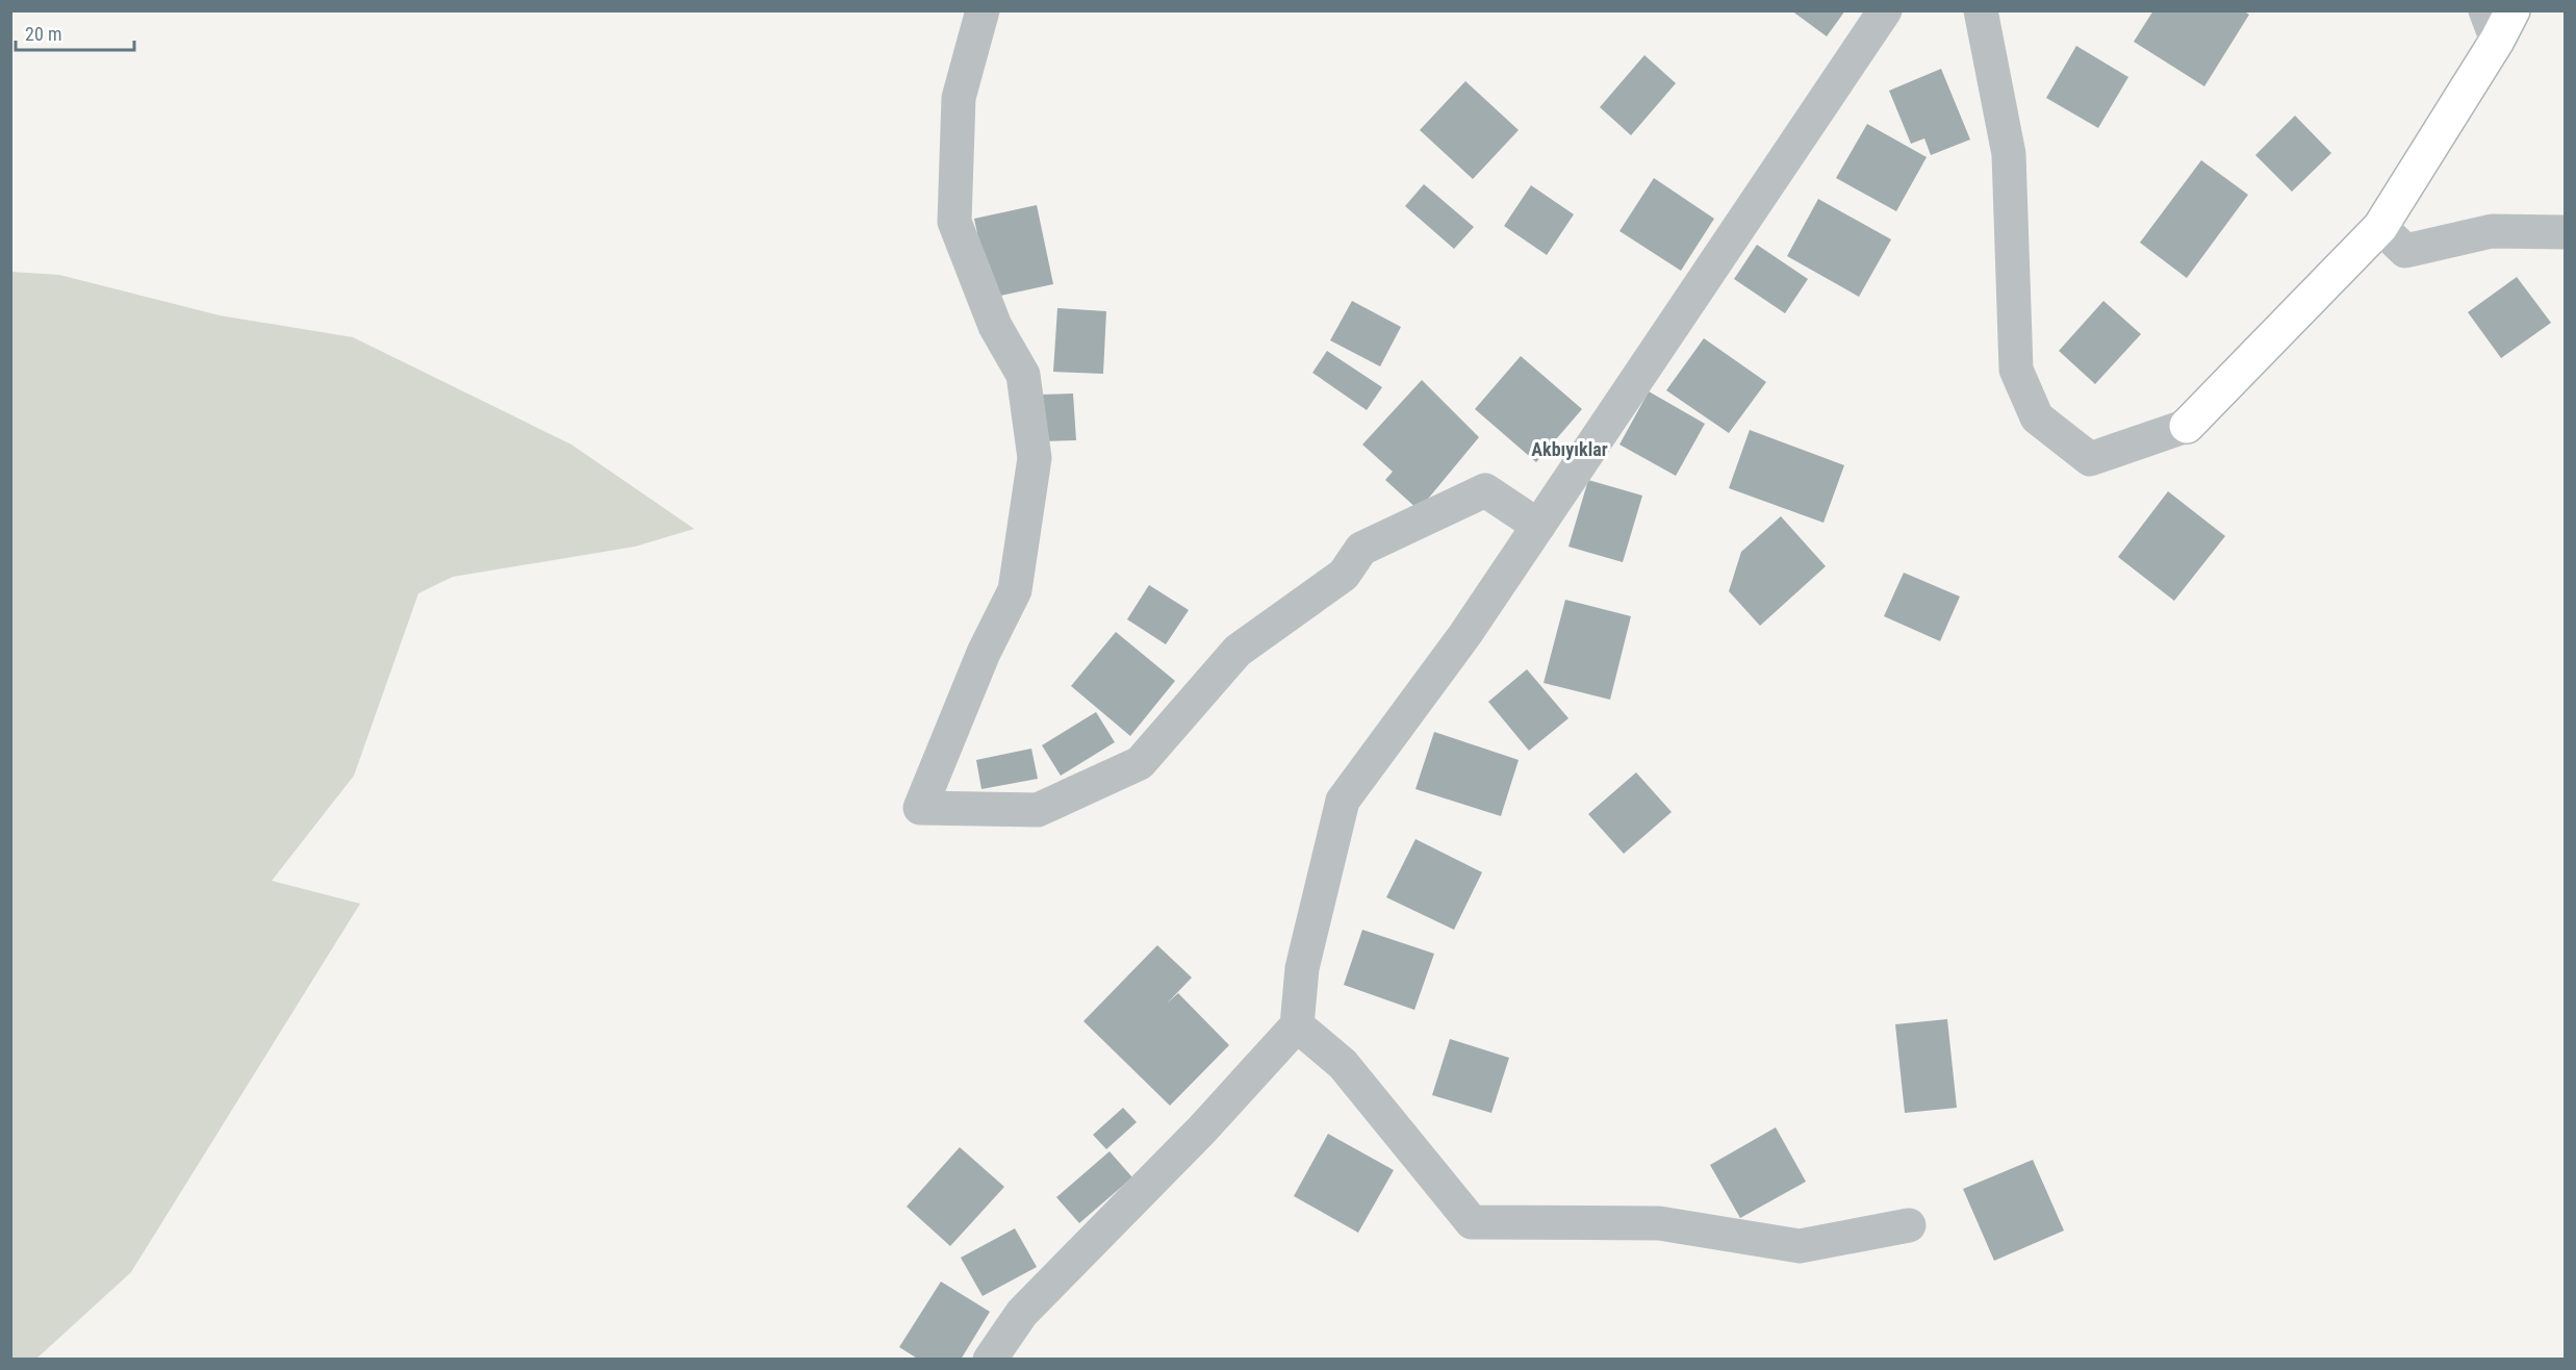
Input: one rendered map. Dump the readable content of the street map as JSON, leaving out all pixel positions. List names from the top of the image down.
{
  "districts": ["Akbıyıklar"],
  "scale_bar": "20 m"
}
